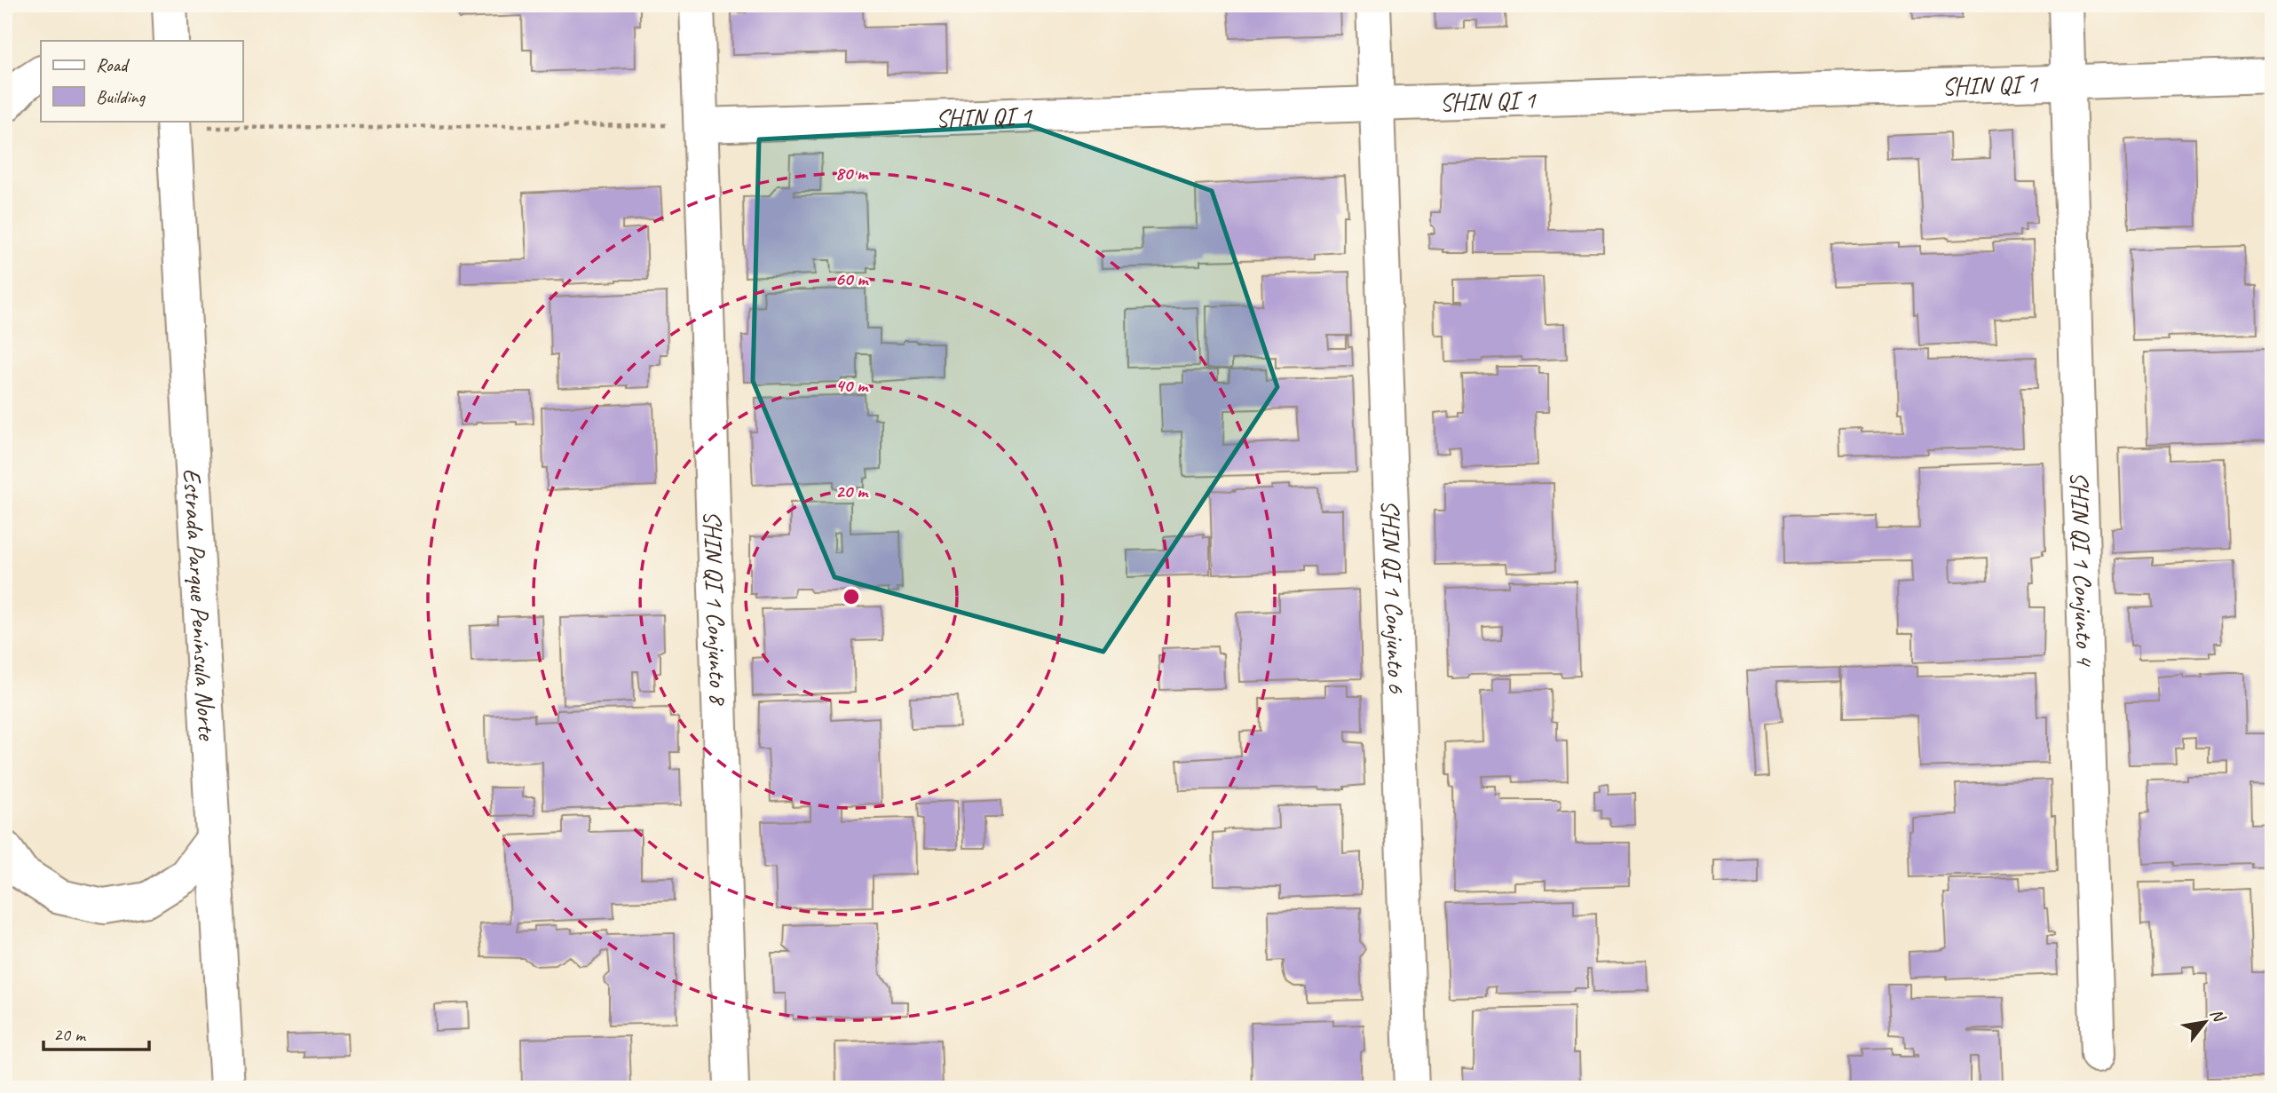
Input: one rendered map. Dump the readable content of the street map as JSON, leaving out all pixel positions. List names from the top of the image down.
{
  "streets": {
    "street": [
      "SHIN QI 1",
      "SHIN QI 1 Conjunto 4",
      "SHIN QI 1 Conjunto 6",
      "Estrada Parque Península Norte",
      "SHIN QI 1 Conjunto 8"
    ]
  },
  "crossings": [
    ["SHIN QI 1", "SHIN QI 1 Conjunto 4"],
    ["SHIN QI 1", "SHIN QI 1 Conjunto 6"],
    ["SHIN QI 1", "SHIN QI 1 Conjunto 8"]
  ],
  "legend": ["Road", "Building"],
  "scale_bar": "20 m",
  "north": "top right",
  "rings": [
    "80 m",
    "60 m",
    "40 m",
    "20 m"
  ]
}
